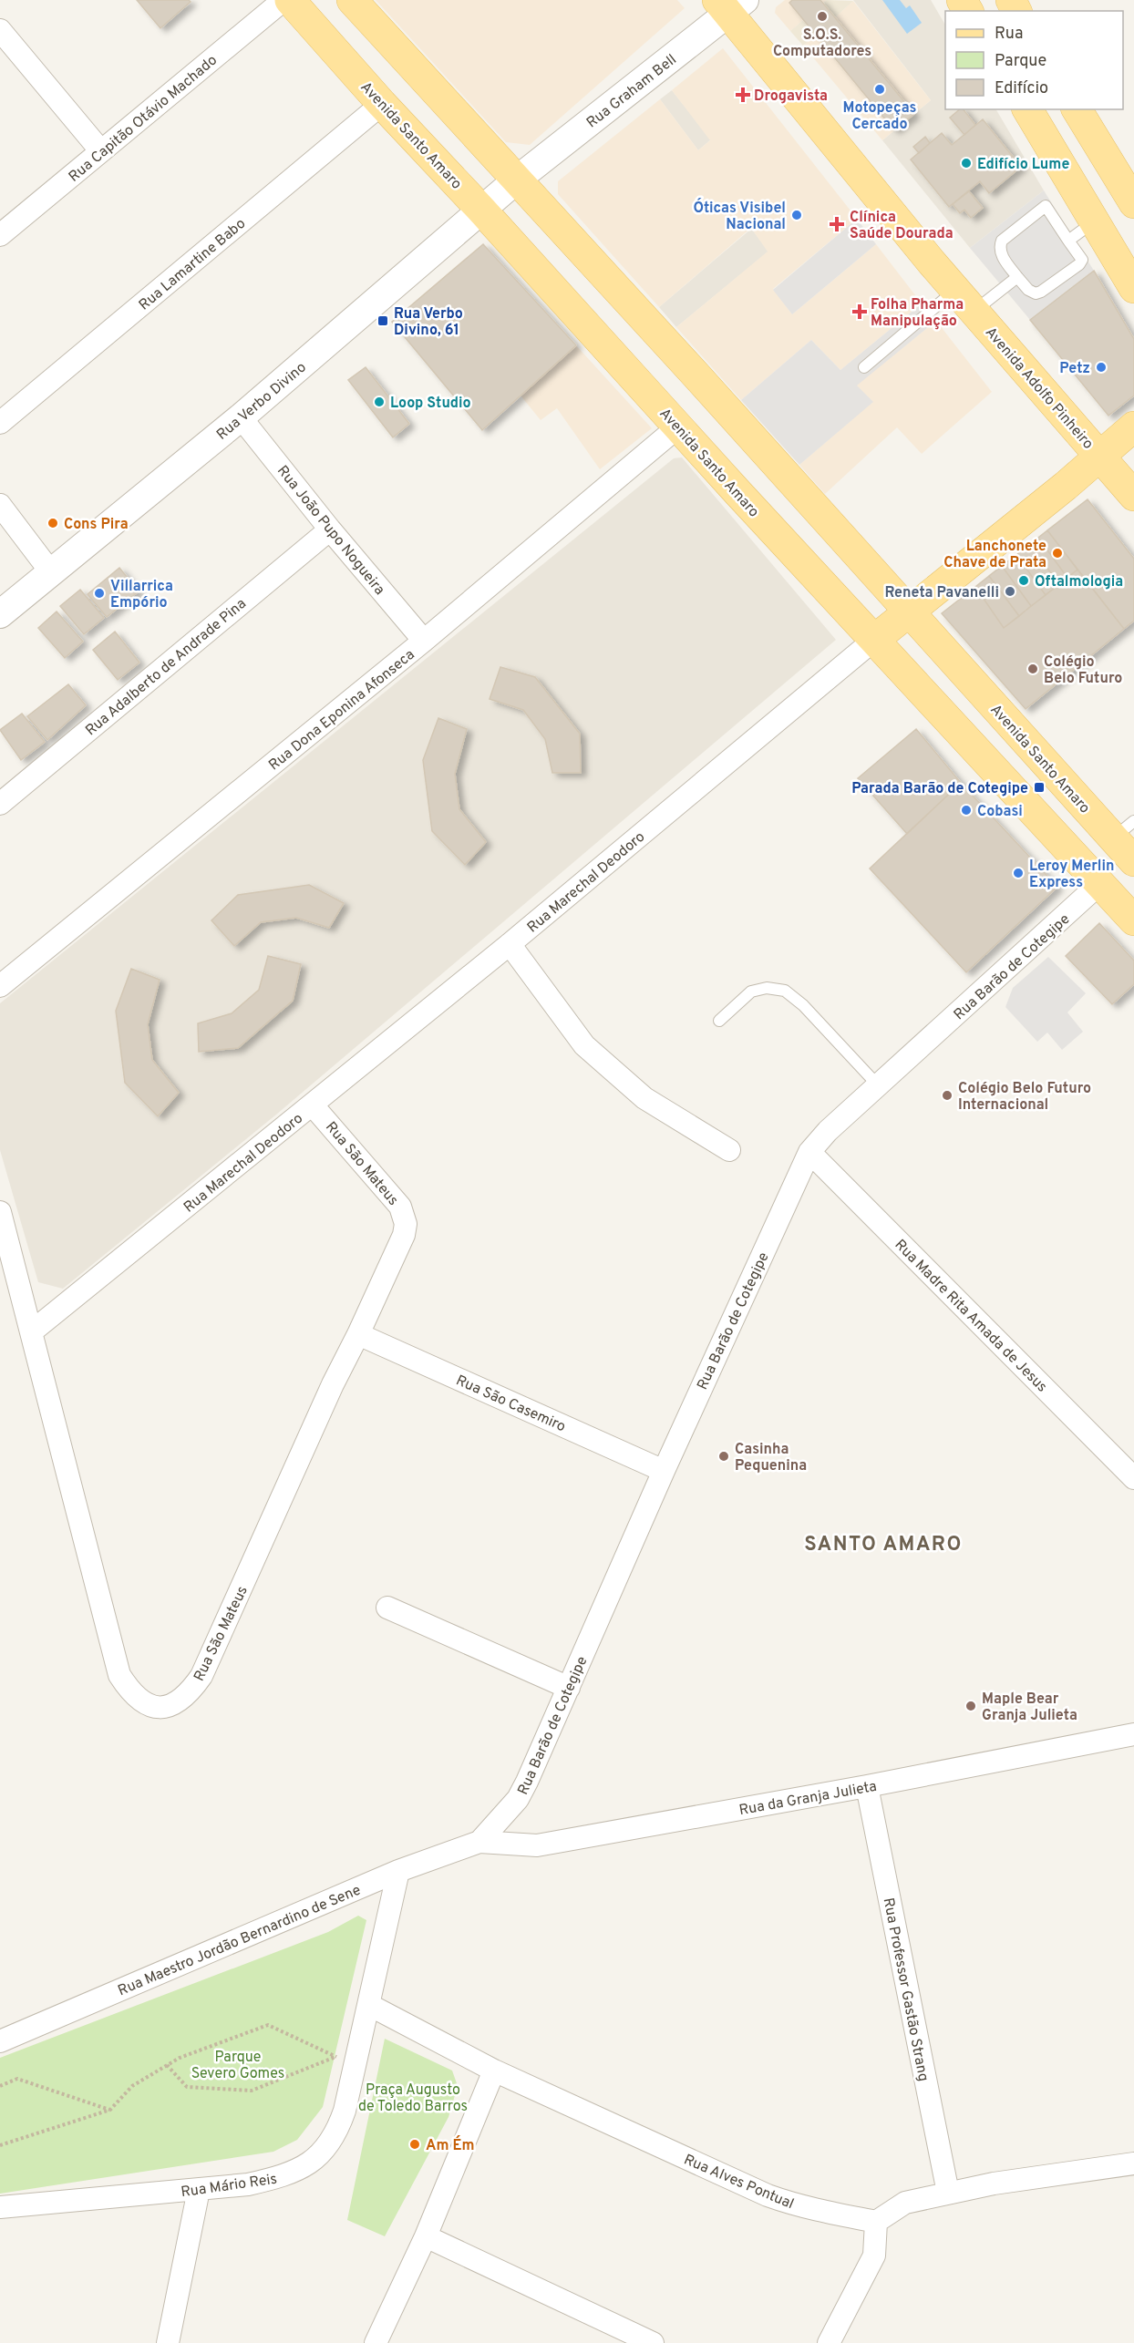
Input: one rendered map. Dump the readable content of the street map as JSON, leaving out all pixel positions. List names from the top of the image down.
{
  "streets": {
    "main road": ["Avenida Santo Amaro", "Avenida Adolfo Pinheiro", "Rua Marechal Deodoro"],
    "street": [
      "Rua Graham Bell",
      "Rua Capitão Otávio Machado",
      "Rua Lamartine Babo",
      "Rua Verbo Divino",
      "Rua João Pupo Nogueira",
      "Rua Adalberto de Andrade Pina",
      "Rua Dona Eponina Afonseca",
      "Rua Barão de Cotegipe",
      "Rua São Mateus",
      "Rua Madre Rita Amada de Jesus",
      "Rua São Casemiro",
      "Rua da Granja Julieta",
      "Rua Maestro Jordão Bernardino de Sene",
      "Rua Professor Gastão Strang",
      "Rua Alves Pontual",
      "Rua Mário Reis"
    ]
  },
  "crossings": [
    ["Rua Graham Bell", "Avenida Santo Amaro"],
    ["Rua Graham Bell", "Avenida Adolfo Pinheiro"],
    ["Rua Graham Bell", "Rua Verbo Divino"],
    ["Avenida Santo Amaro", "Rua Lamartine Babo"],
    ["Avenida Santo Amaro", "Rua Verbo Divino"],
    ["Avenida Santo Amaro", "Rua Dona Eponina Afonseca"],
    ["Avenida Santo Amaro", "Rua Marechal Deodoro"],
    ["Avenida Santo Amaro", "Rua Barão de Cotegipe"],
    ["Avenida Adolfo Pinheiro", "Rua Marechal Deodoro"],
    ["Rua Verbo Divino", "Rua João Pupo Nogueira"],
    ["Rua João Pupo Nogueira", "Rua Adalberto de Andrade Pina"],
    ["Rua João Pupo Nogueira", "Rua Dona Eponina Afonseca"],
    ["Rua Marechal Deodoro", "Rua São Mateus"],
    ["Rua Barão de Cotegipe", "Rua Madre Rita Amada de Jesus"],
    ["Rua Barão de Cotegipe", "Rua São Casemiro"],
    ["Rua Barão de Cotegipe", "Rua da Granja Julieta"],
    ["Rua Barão de Cotegipe", "Rua Maestro Jordão Bernardino de Sene"],
    ["Rua São Mateus", "Rua São Casemiro"],
    ["Rua da Granja Julieta", "Rua Maestro Jordão Bernardino de Sene"],
    ["Rua da Granja Julieta", "Rua Professor Gastão Strang"],
    ["Rua Maestro Jordão Bernardino de Sene", "Rua Mário Reis"],
    ["Rua Alves Pontual", "Rua Mário Reis"]
  ],
  "districts": ["SANTO AMARO"],
  "parks": ["Parque Severo Gomes", "Praça Augusto de Toledo Barros"],
  "places": {
    "other": [
      "S.O.S. Computadores",
      "Motopeças Cercado",
      "Edifício Lume",
      "Óticas Visibel Nacional",
      "Petz",
      "Loop Studio",
      "Cons Pira",
      "Lanchonete Chave de Prata",
      "Oftalmologia",
      "Reneta Pavanelli",
      "Villarrica Empório",
      "Colégio Belo Futuro",
      "Cobasi",
      "Leroy Merlin Express",
      "Colégio Belo Futuro Internacional",
      "Casinha Pequenina",
      "Maple Bear Granja Julieta",
      "Am Ém"
    ],
    "health": ["Drogavista", "Clínica Saúde Dourada", "Folha Pharma Manipulação"],
    "transit": ["Rua Verbo Divino, 61", "Parada Barão de Cotegipe"]
  },
  "legend": ["Rua", "Parque", "Edifício"]
}
